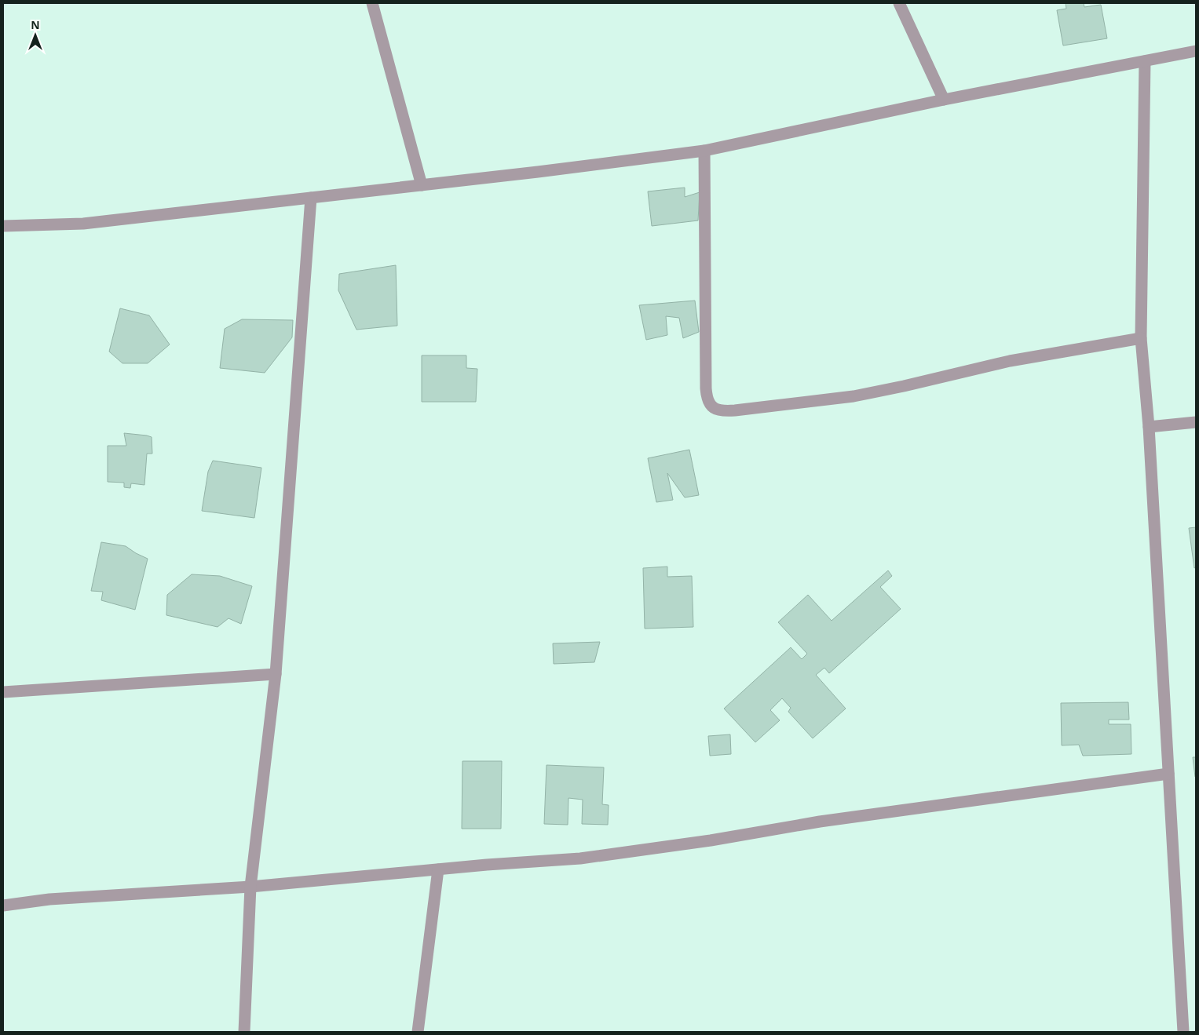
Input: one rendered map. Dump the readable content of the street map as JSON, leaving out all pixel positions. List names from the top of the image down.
{
  "north": "top"
}
